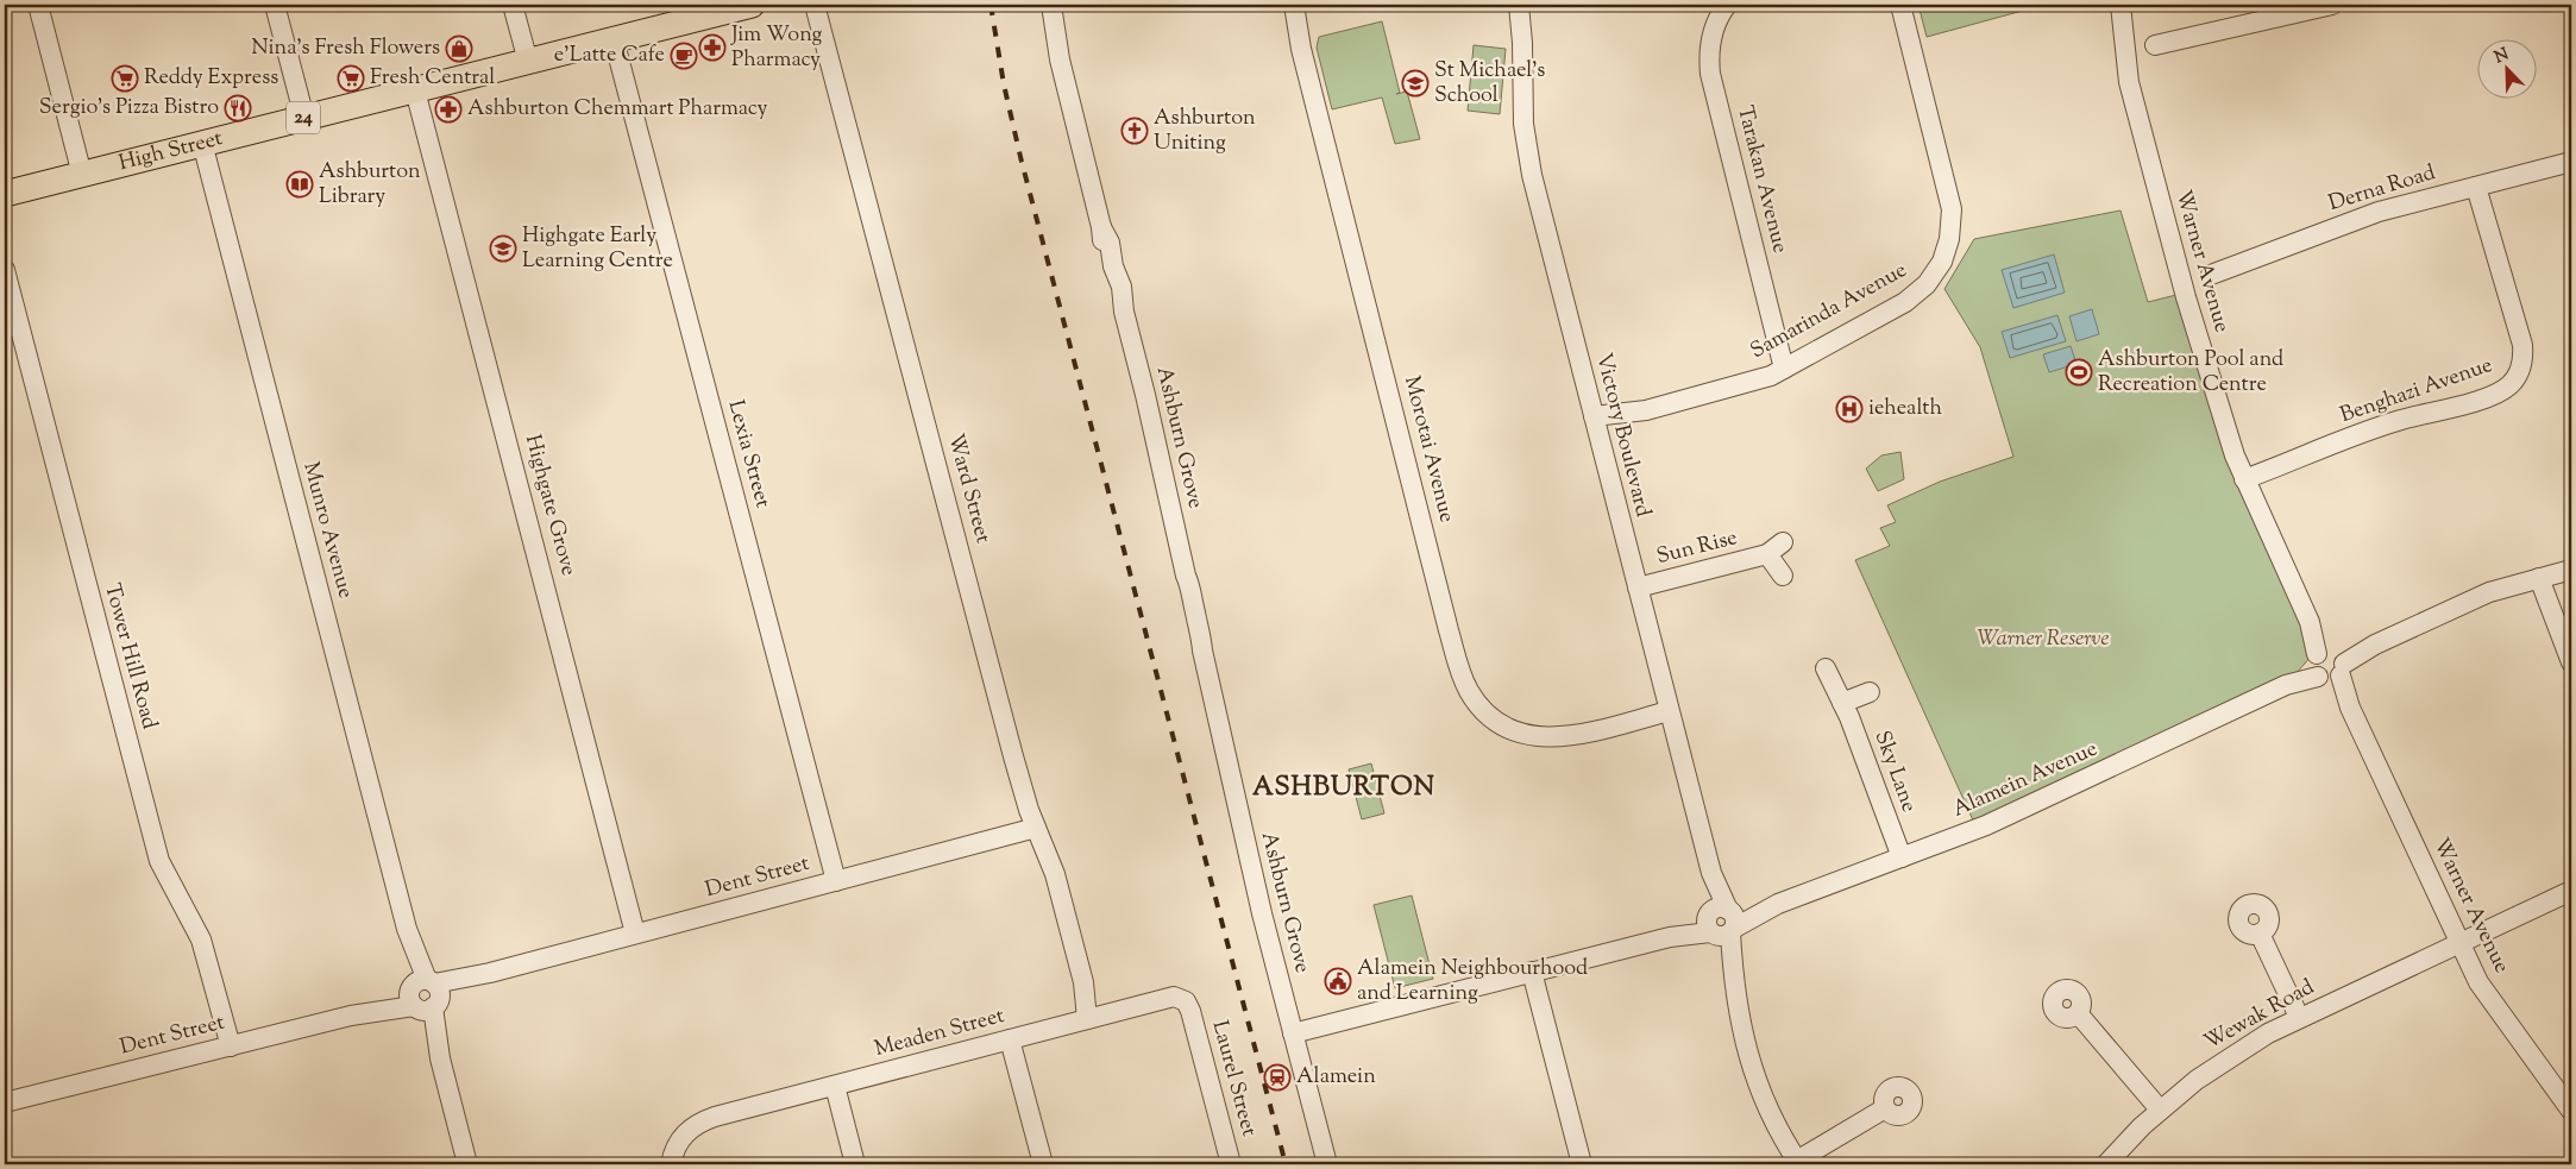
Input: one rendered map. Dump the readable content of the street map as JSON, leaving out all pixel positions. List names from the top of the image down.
{
  "streets": {
    "main road": ["24", "High Street"],
    "street": [
      "Tarakan Avenue",
      "Derna Road",
      "Warner Avenue",
      "Samarinda Avenue",
      "Benghazi Avenue",
      "Victory Boulevard",
      "Ashburn Grove",
      "Morotai Avenue",
      "Lexia Street",
      "Ward Street",
      "Highgate Grove",
      "Munro Avenue",
      "Sun Rise",
      "Tower Hill Road",
      "Sky Lane",
      "Alamein Avenue",
      "Dent Street",
      "Wewak Road",
      "Meaden Street",
      "Laurel Street"
    ]
  },
  "crossings": [
    ["High Street", "Lexia Street"],
    ["High Street", "Highgate Grove"],
    ["High Street", "Munro Avenue"],
    ["Tarakan Avenue", "Samarinda Avenue"],
    ["Derna Road", "Benghazi Avenue"],
    ["Warner Avenue", "Benghazi Avenue"],
    ["Warner Avenue", "Alamein Avenue"],
    ["Warner Avenue", "Wewak Road"],
    ["Samarinda Avenue", "Victory Boulevard"],
    ["Victory Boulevard", "Morotai Avenue"],
    ["Victory Boulevard", "Sun Rise"],
    ["Victory Boulevard", "Alamein Avenue"],
    ["Ashburn Grove", "Alamein Avenue"],
    ["Lexia Street", "Dent Street"],
    ["Ward Street", "Dent Street"],
    ["Ward Street", "Meaden Street"],
    ["Highgate Grove", "Dent Street"],
    ["Munro Avenue", "Dent Street"],
    ["Tower Hill Road", "Dent Street"],
    ["Sky Lane", "Alamein Avenue"],
    ["Meaden Street", "Laurel Street"]
  ],
  "districts": ["ASHBURTON"],
  "parks": ["Warner Reserve"],
  "places": {
    "pharmacy": ["Jim Wong Pharmacy", "Ashburton Chemmart Pharmacy"],
    "shop": ["Nina's Fresh Flowers"],
    "cafe": ["e'Latte Cafe"],
    "supermarket": ["Reddy Express", "Fresh Central"],
    "school or university": ["St Michael's School", "Highgate Early Learning Centre"],
    "restaurant": ["Sergio's Pizza Bistro"],
    "church": ["Ashburton Uniting"],
    "library": ["Ashburton Library"],
    "sports": ["Ashburton Pool and Recreation Centre"],
    "hospital": ["iehealth"],
    "public building": ["Alamein Neighbourhood and Learning"],
    "station": ["Alamein"]
  },
  "north": "top left"
}
